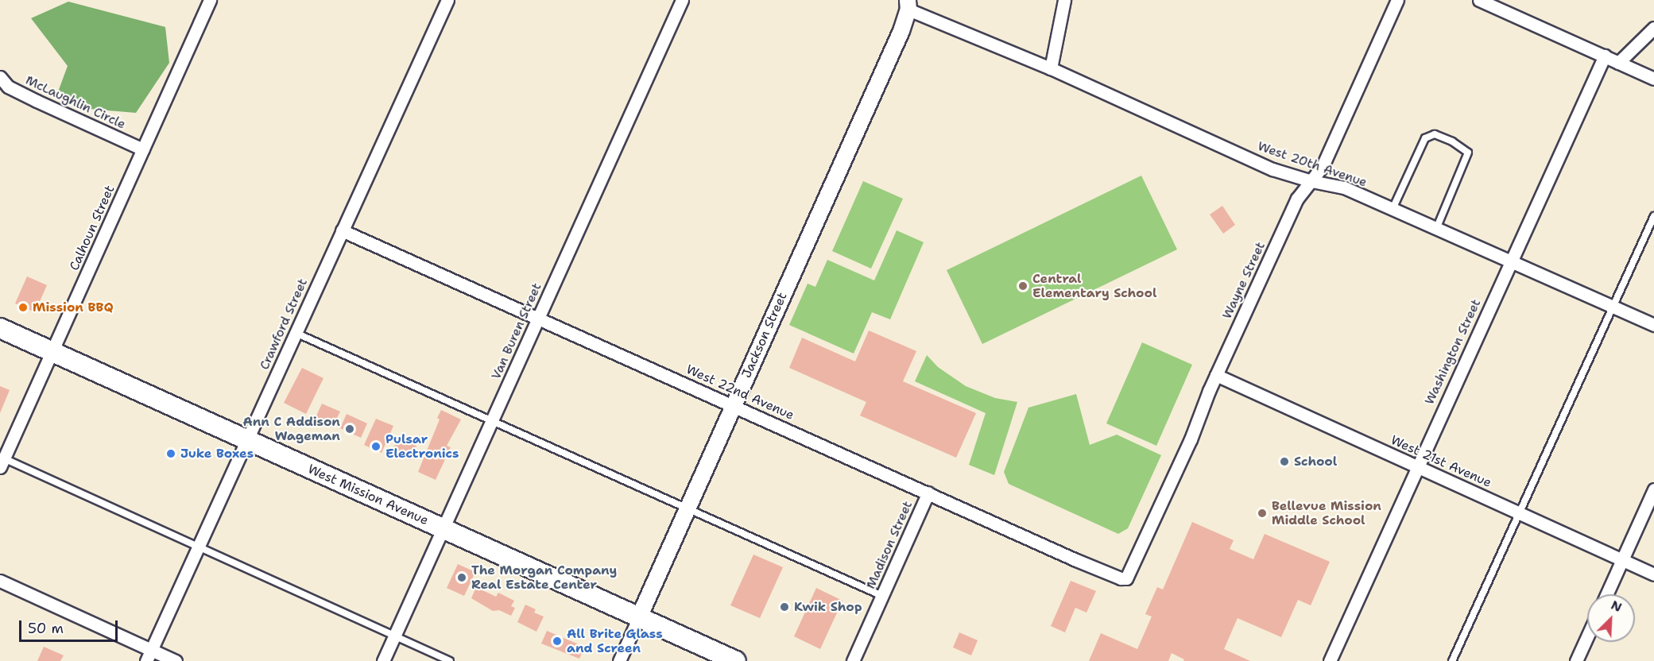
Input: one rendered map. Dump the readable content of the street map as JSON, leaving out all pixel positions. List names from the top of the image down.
{
  "streets": {
    "main road": ["West Mission Avenue"],
    "street": [
      "McLaughlin Circle",
      "West 20th Avenue",
      "Calhoun Street",
      "Wayne Street",
      "Crawford Street",
      "Van Buren Street",
      "Jackson Street",
      "Washington Street",
      "West 22nd Avenue",
      "West 21st Avenue",
      "Madison Street"
    ]
  },
  "crossings": [
    ["McLaughlin Circle", "Calhoun Street"],
    ["West 20th Avenue", "Wayne Street"],
    ["West 20th Avenue", "Jackson Street"],
    ["West 20th Avenue", "Washington Street"],
    ["Calhoun Street", "West Mission Avenue"],
    ["Wayne Street", "West 22nd Avenue"],
    ["Wayne Street", "West 21st Avenue"],
    ["Crawford Street", "West 22nd Avenue"],
    ["Crawford Street", "West Mission Avenue"],
    ["Van Buren Street", "West 22nd Avenue"],
    ["Van Buren Street", "West Mission Avenue"],
    ["Jackson Street", "West 22nd Avenue"],
    ["Jackson Street", "West Mission Avenue"],
    ["Washington Street", "West 21st Avenue"],
    ["West 22nd Avenue", "Madison Street"]
  ],
  "places": [
    "Central Elementary School",
    "Mission BBQ",
    "Ann C Addison Wageman",
    "Pulsar Electronics",
    "Juke Boxes",
    "School",
    "Bellevue Mission Middle School",
    "The Morgan Company Real Estate Center",
    "Kwik Shop",
    "All Brite Glass and Screen"
  ],
  "scale_bar": "50 m",
  "north": "top right"
}
